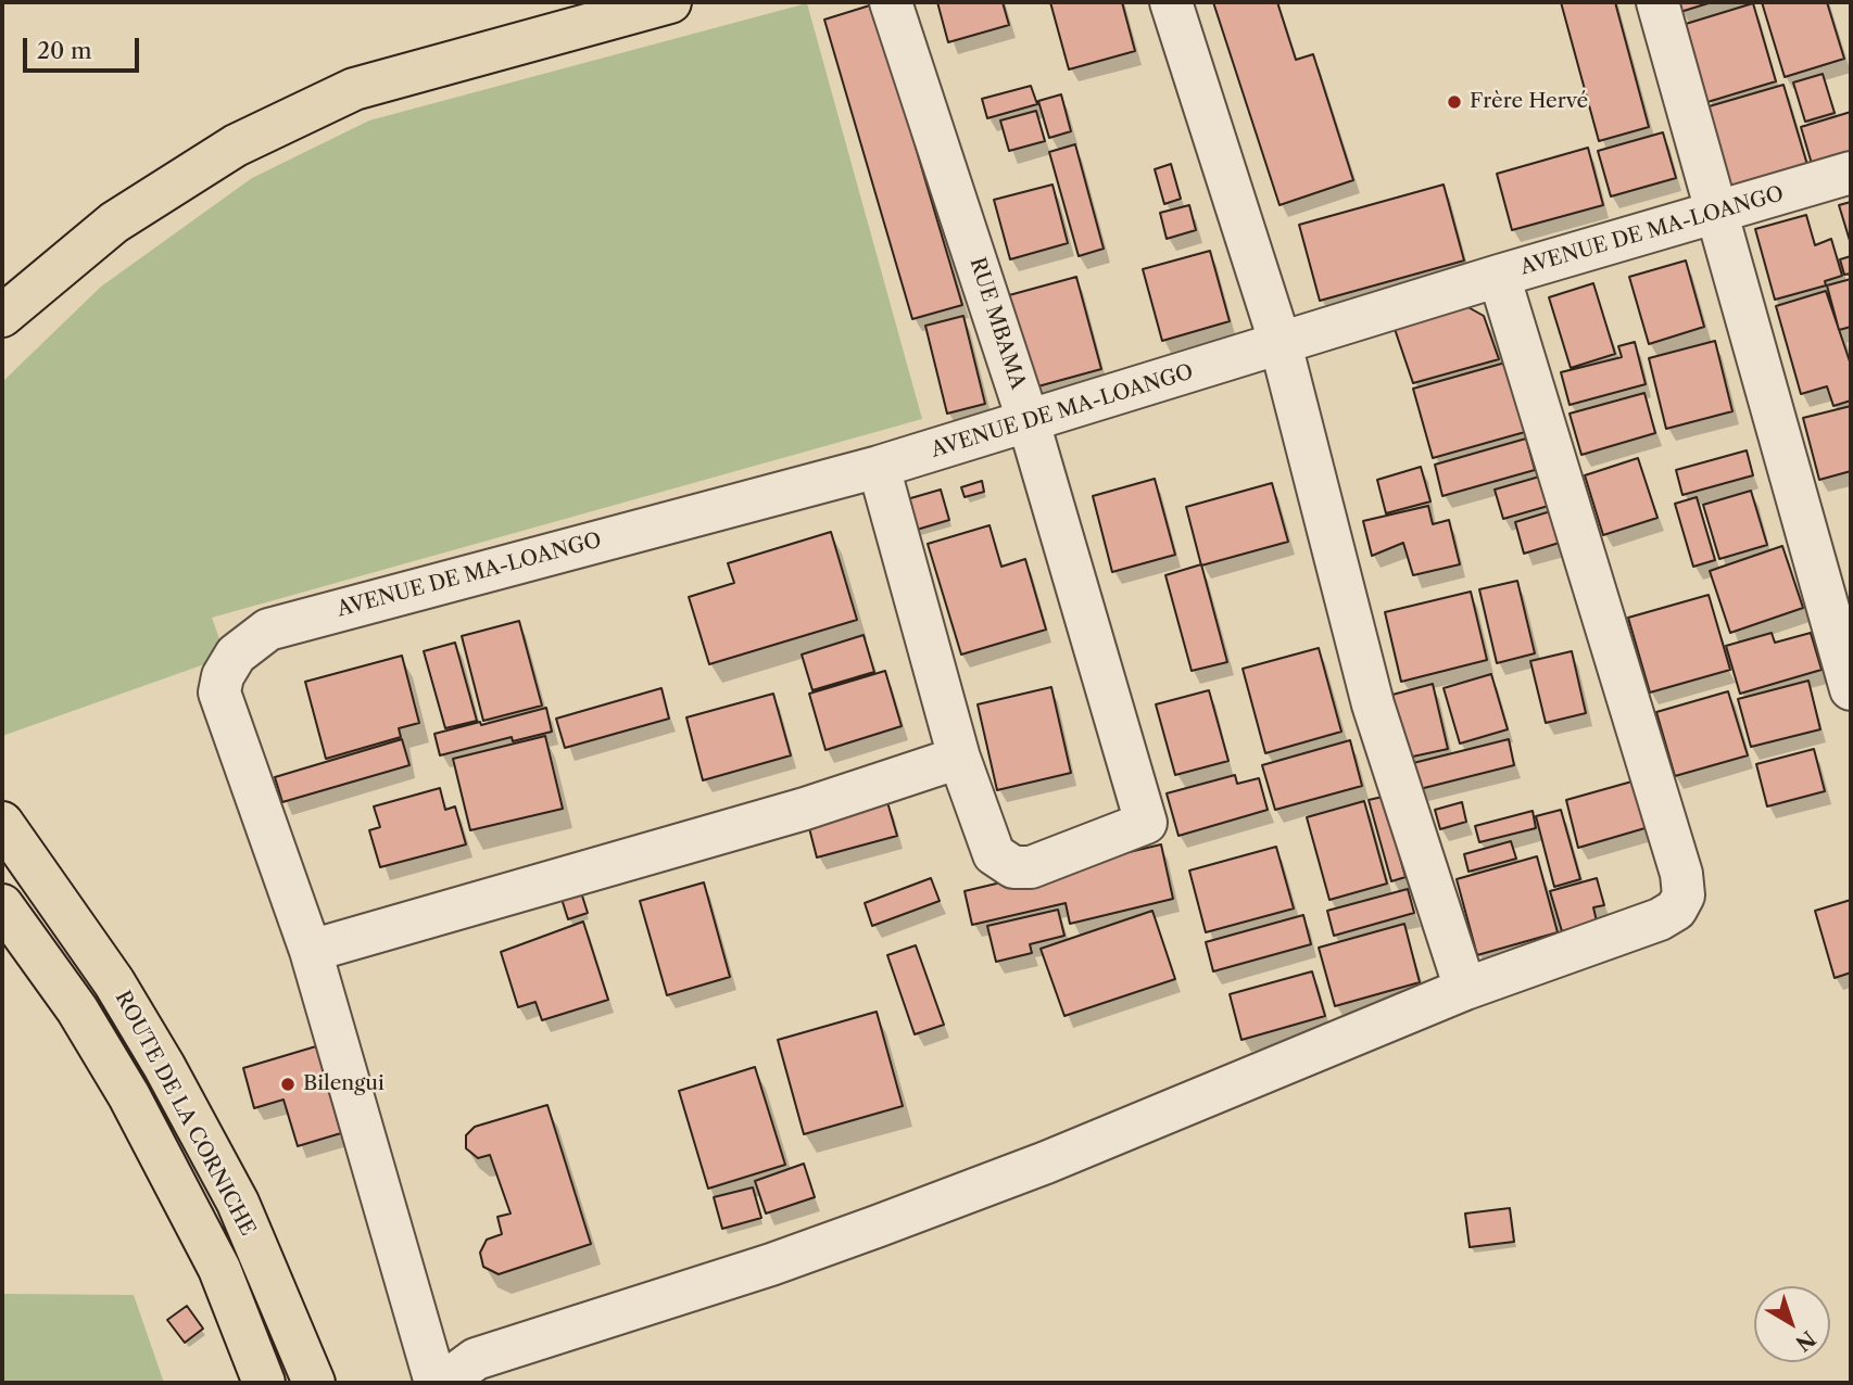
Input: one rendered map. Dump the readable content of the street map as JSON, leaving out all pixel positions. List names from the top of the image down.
{
  "streets": {
    "main road": ["ROUTE DE LA CORNICHE"],
    "street": ["AVENUE DE MA-LOANGO", "RUE MBAMA"]
  },
  "crossings": [
    ["AVENUE DE MA-LOANGO", "RUE MBAMA"]
  ],
  "places": ["Frère Hervé", "Bilengui"],
  "scale_bar": "20 m",
  "north": "bottom right"
}
